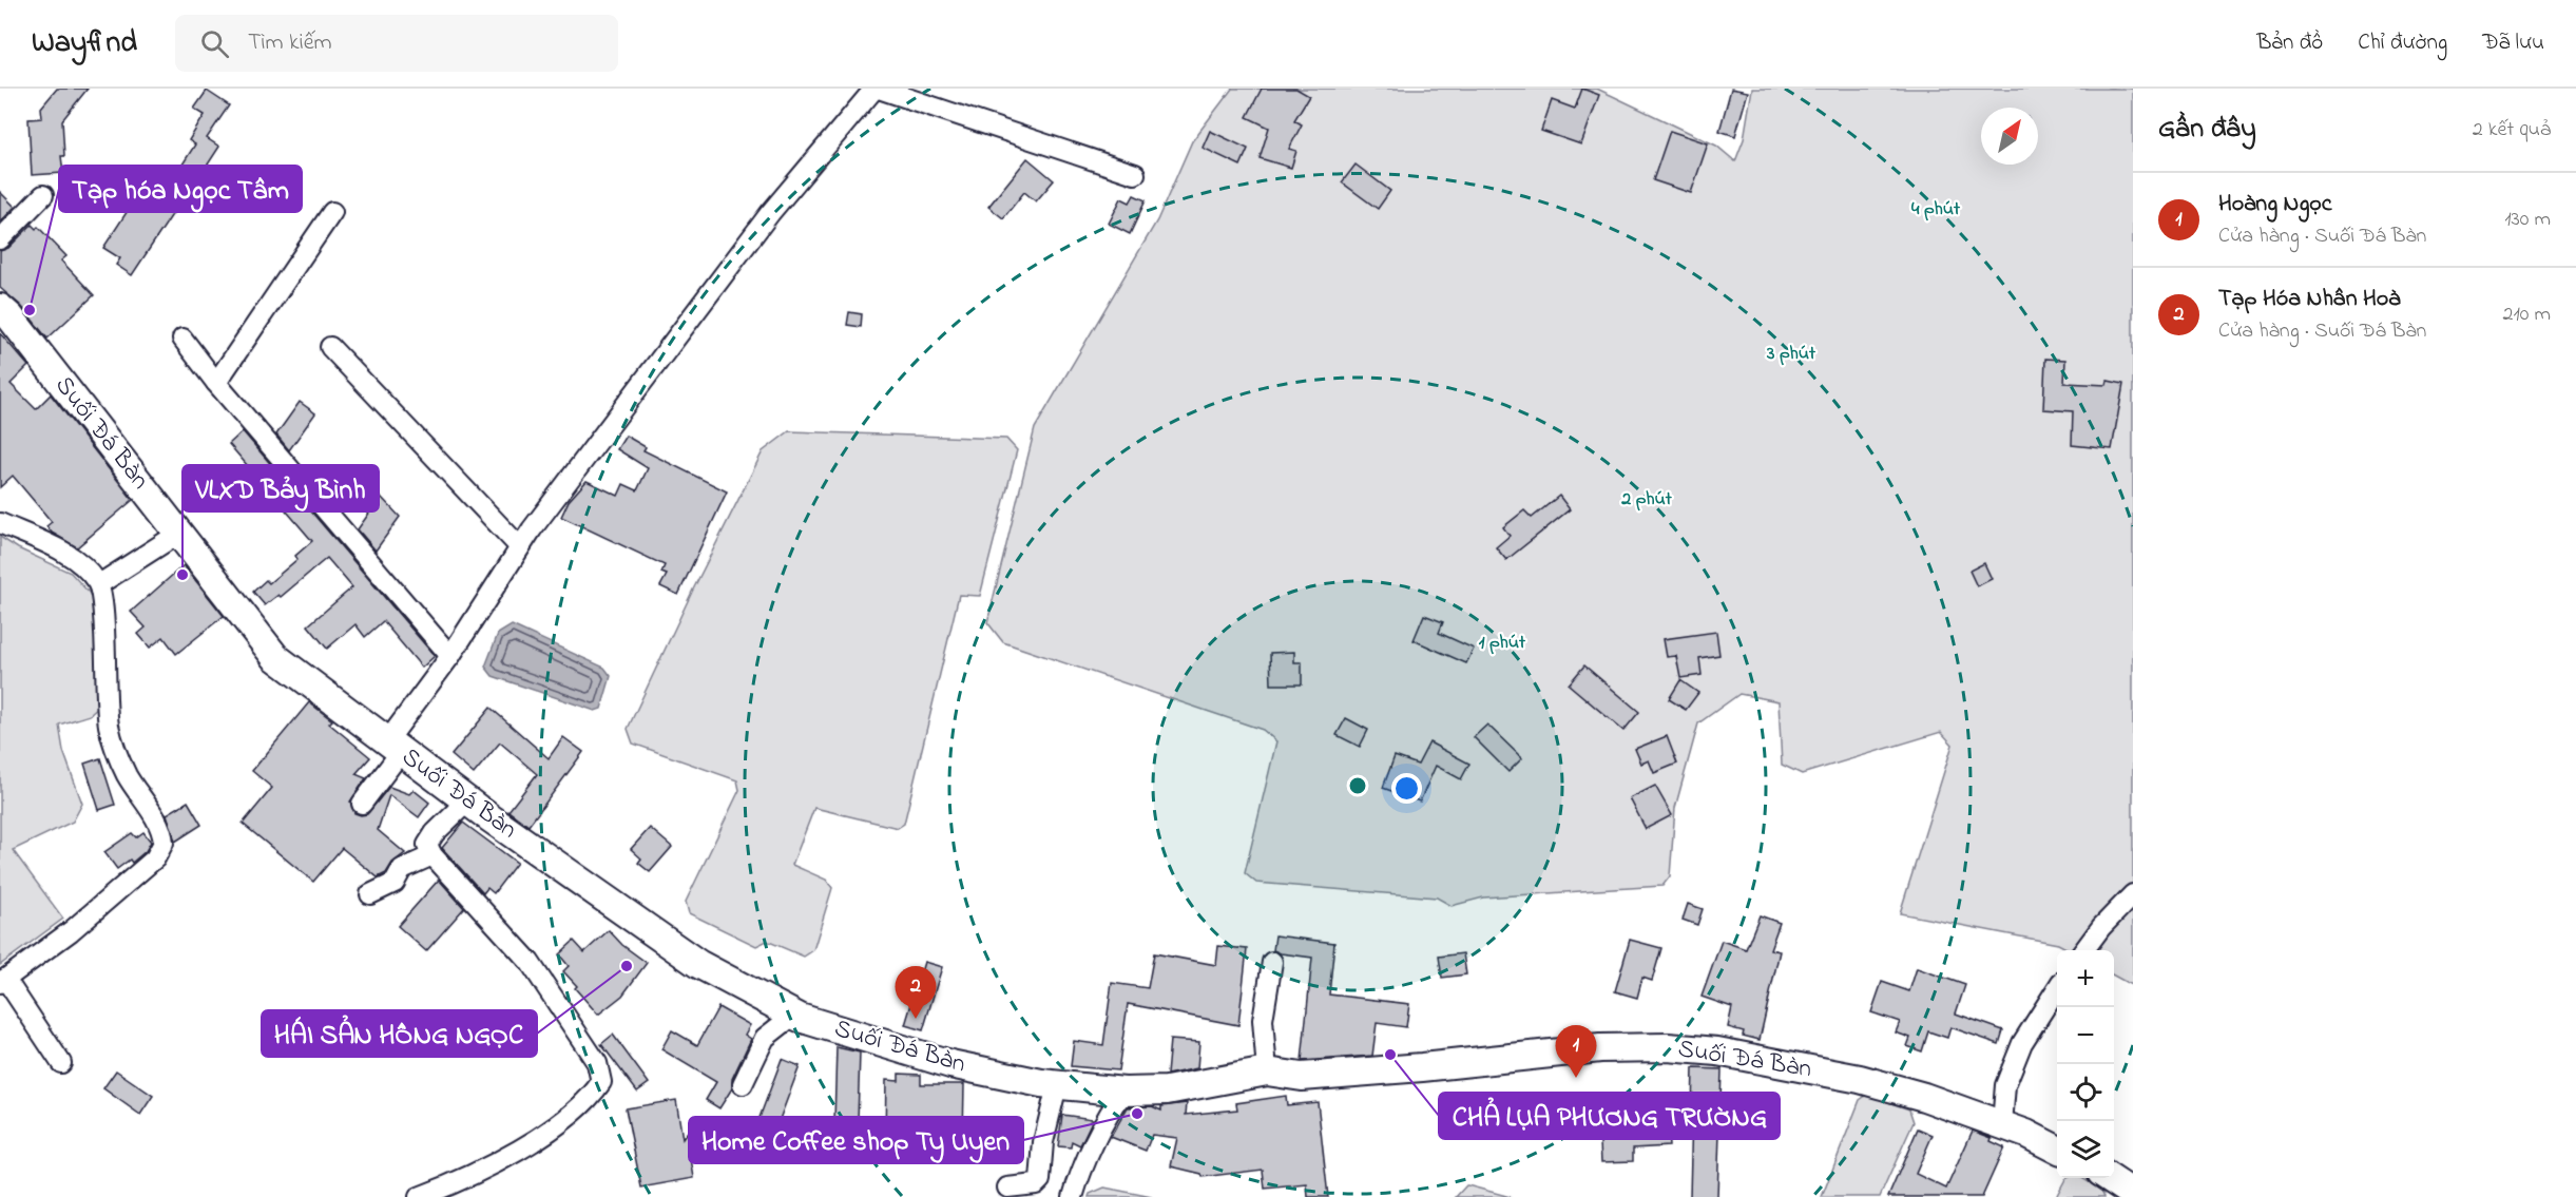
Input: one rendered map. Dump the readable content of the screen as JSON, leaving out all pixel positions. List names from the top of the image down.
{
  "streets": {
    "street": ["Suối Đá Bàn"]
  },
  "places": [
    "Tạp hóa Ngọc Tâm",
    "VLXD Bảy Bình",
    "HÁI SẢN HỒNG NGỌC",
    "CHẢ LỤA PHƯƠNG TRƯỜNG",
    "Home Coffee shop Ty Uyen"
  ],
  "north": "top right",
  "page": {
    "header": "Wayfind",
    "search": "Tìm kiếm",
    "nav": ["Bản đồ", "Chỉ đường", "Đã lưu"],
    "heading": ["Gần đây", "2 kết quả"],
    "list": [
      {
        "mark": "1",
        "name": "Hoàng Ngọc",
        "note": "Cửa hàng · Suối Đá Bàn",
        "value": "130 m"
      },
      {
        "mark": "2",
        "name": "Tạp Hóa Nhân Hoà",
        "note": "Cửa hàng · Suối Đá Bàn",
        "value": "210 m"
      }
    ],
    "map_buttons": ["+", "−"],
    "pins": ["2", "1"]
  },
  "rings": [
    "4 phút",
    "3 phút",
    "2 phút",
    "1 phút"
  ]
}
